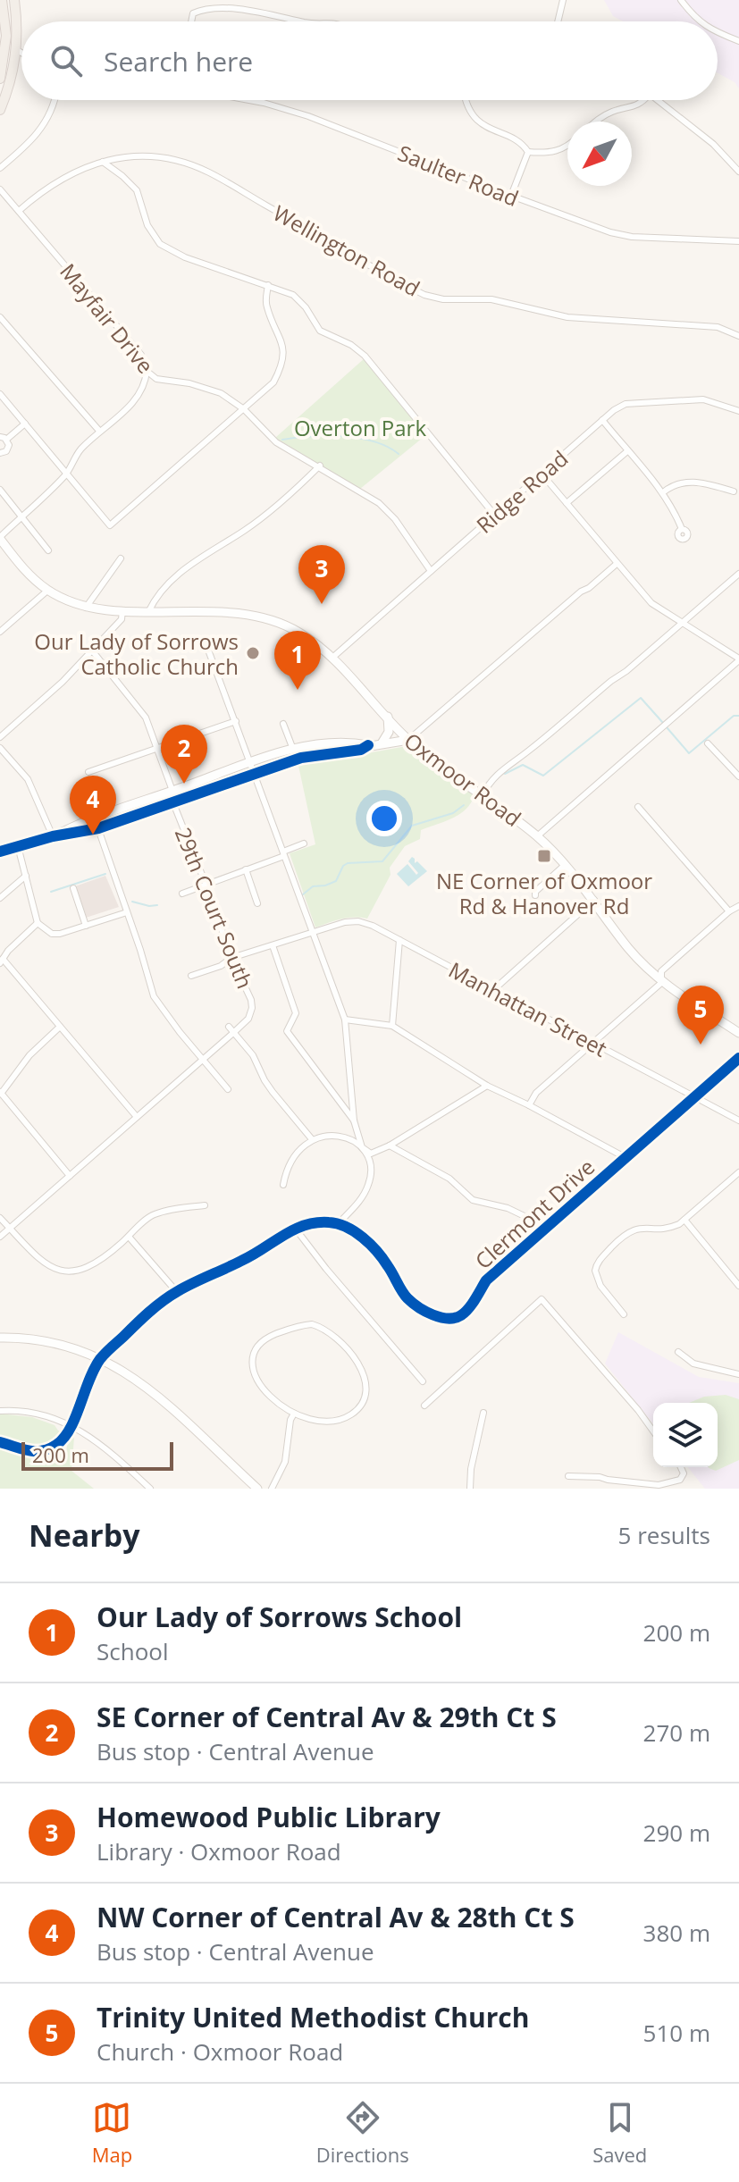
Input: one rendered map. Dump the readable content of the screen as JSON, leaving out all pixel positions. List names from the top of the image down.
{
  "streets": {
    "main road": ["Oxmoor Road"],
    "street": [
      "Saulter Road",
      "Wellington Road",
      "Mayfair Drive",
      "Ridge Road",
      "29th Court South",
      "Manhattan Street",
      "Clermont Drive"
    ]
  },
  "crossings": [
    ["Wellington Road", "Mayfair Drive"],
    ["Mayfair Drive", "Ridge Road"],
    ["Ridge Road", "Oxmoor Road"],
    ["29th Court South", "Manhattan Street"],
    ["Manhattan Street", "Clermont Drive"]
  ],
  "parks": ["Overton Park"],
  "places": {
    "other": ["Our Lady of Sorrows Catholic Church"],
    "transit": ["NE Corner of Oxmoor Rd & Hanover Rd"]
  },
  "scale_bar": "200 m",
  "north": "bottom left",
  "page": {
    "search": "Search here",
    "pins": [
      "3",
      "1",
      "2",
      "4",
      "5"
    ],
    "scale": "200 m",
    "heading": ["Nearby", "5 results"],
    "list": [
      {
        "mark": "1",
        "name": "Our Lady of Sorrows School",
        "note": "School",
        "value": "200 m"
      },
      {
        "mark": "2",
        "name": "SE Corner of Central Av & 29th Ct S",
        "note": "Bus stop · Central Avenue",
        "value": "270 m"
      },
      {
        "mark": "3",
        "name": "Homewood Public Library",
        "note": "Library · Oxmoor Road",
        "value": "290 m"
      },
      {
        "mark": "4",
        "name": "NW Corner of Central Av & 28th Ct S",
        "note": "Bus stop · Central Avenue",
        "value": "380 m"
      },
      {
        "mark": "5",
        "name": "Trinity United Methodist Church",
        "note": "Church · Oxmoor Road",
        "value": "510 m"
      }
    ],
    "nav": ["Map", "Directions", "Saved"]
  }
}
